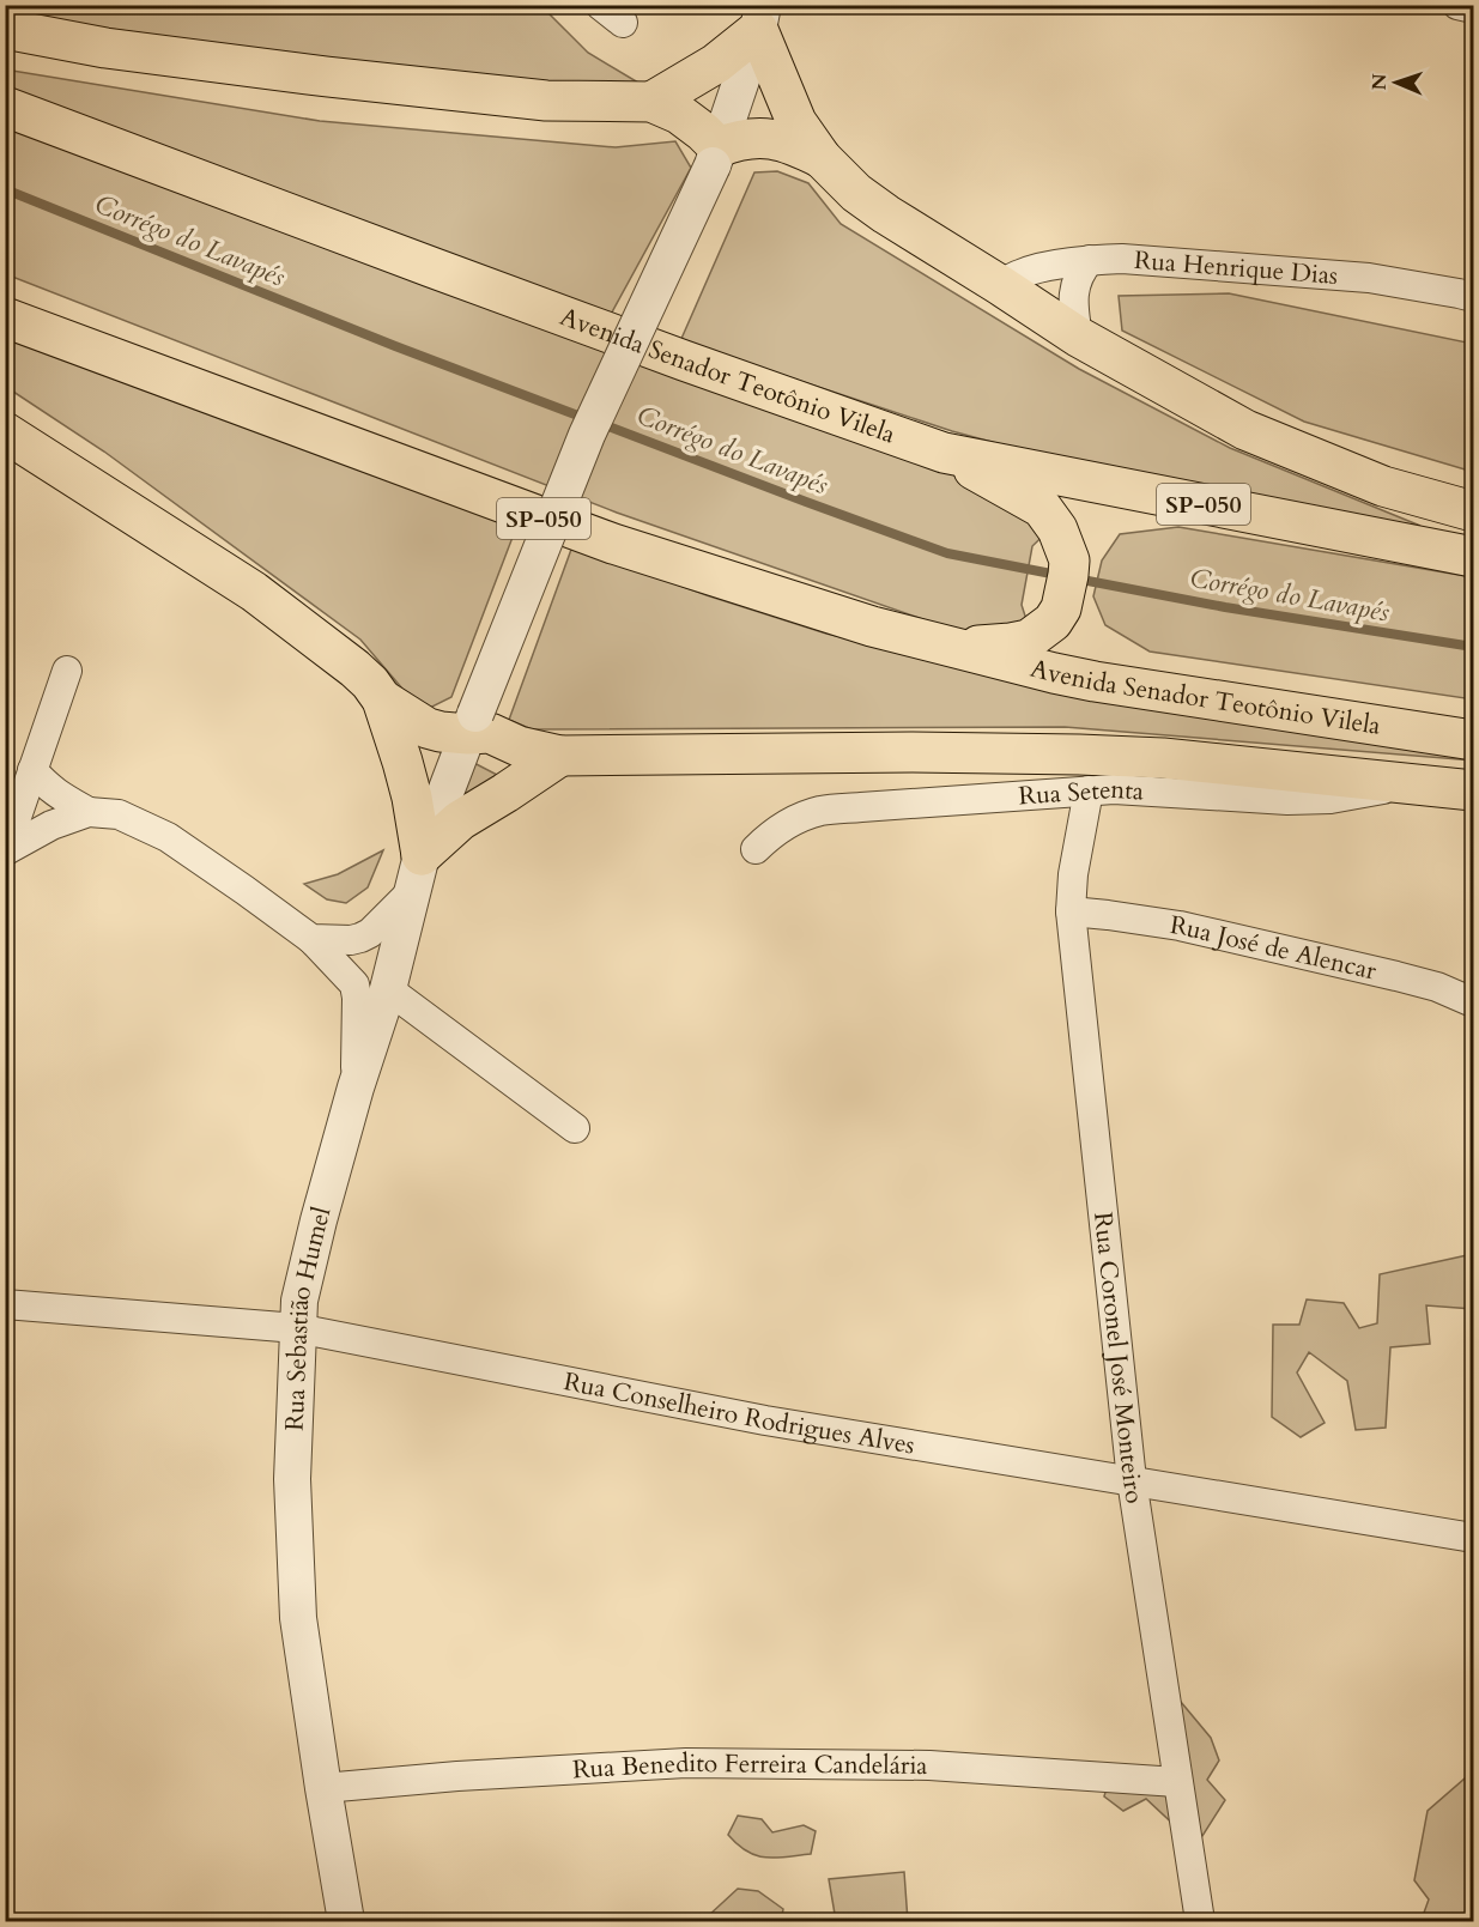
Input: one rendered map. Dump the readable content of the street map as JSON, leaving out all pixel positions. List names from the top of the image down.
{
  "streets": {
    "highway": ["Avenida Senador Teotônio Vilela", "SP-050"],
    "street": [
      "Rua Henrique Dias",
      "Rua Setenta",
      "Rua José de Alencar",
      "Rua Sebastião Humel",
      "Rua Coronel José Monteiro",
      "Rua Conselheiro Rodrigues Alves",
      "Rua Benedito Ferreira Candelária"
    ]
  },
  "crossings": [
    ["Rua Setenta", "Rua Coronel José Monteiro"],
    ["Rua José de Alencar", "Rua Coronel José Monteiro"],
    ["Rua Sebastião Humel", "Rua Conselheiro Rodrigues Alves"],
    ["Rua Sebastião Humel", "Rua Benedito Ferreira Candelária"],
    ["Rua Coronel José Monteiro", "Rua Conselheiro Rodrigues Alves"],
    ["Rua Coronel José Monteiro", "Rua Benedito Ferreira Candelária"]
  ],
  "water": ["Corrégo do Lavapés"],
  "north": "left"
}
